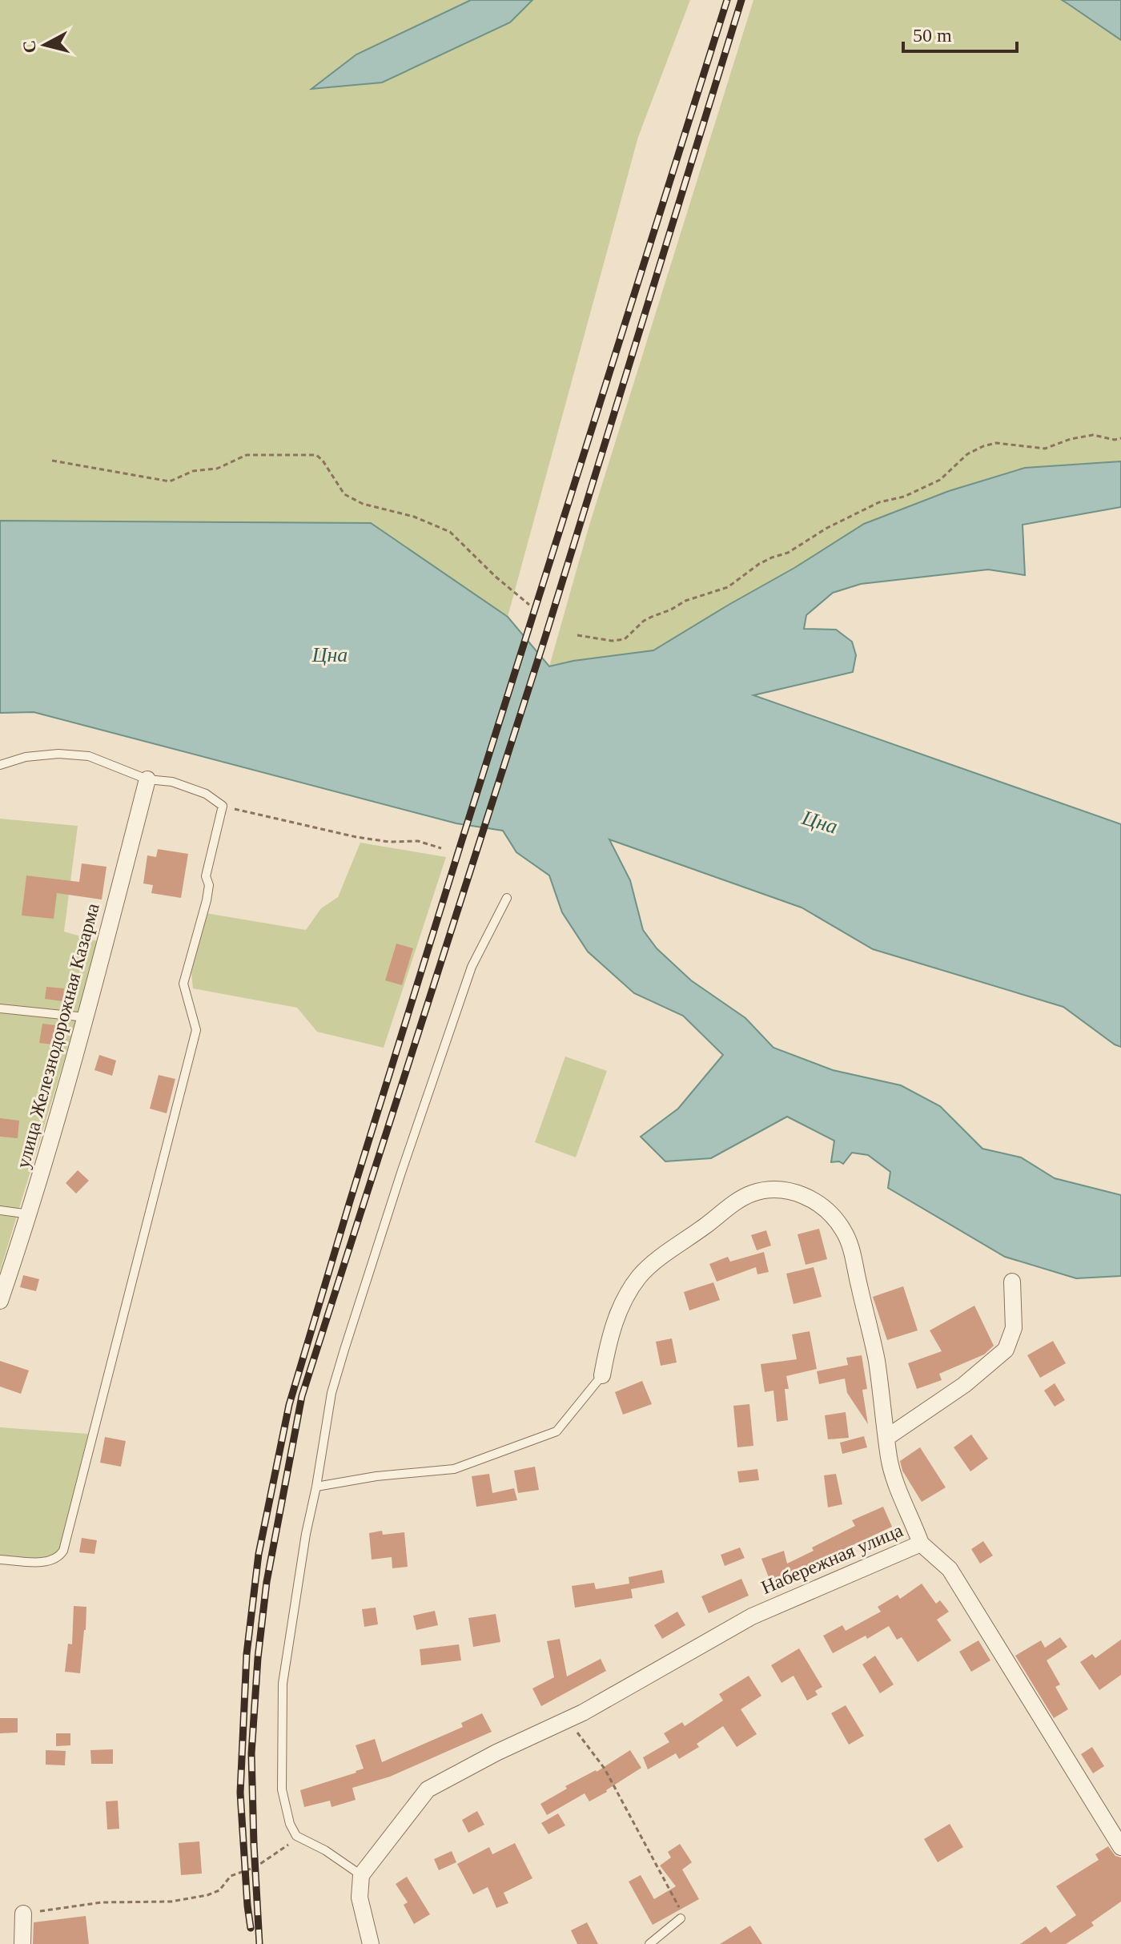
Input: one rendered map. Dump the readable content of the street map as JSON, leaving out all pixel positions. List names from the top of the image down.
{
  "streets": {
    "street": ["улица Железнодорожная Казарма", "Набережная улица"]
  },
  "water": ["Цна"],
  "scale_bar": "50 m",
  "north": "left"
}
